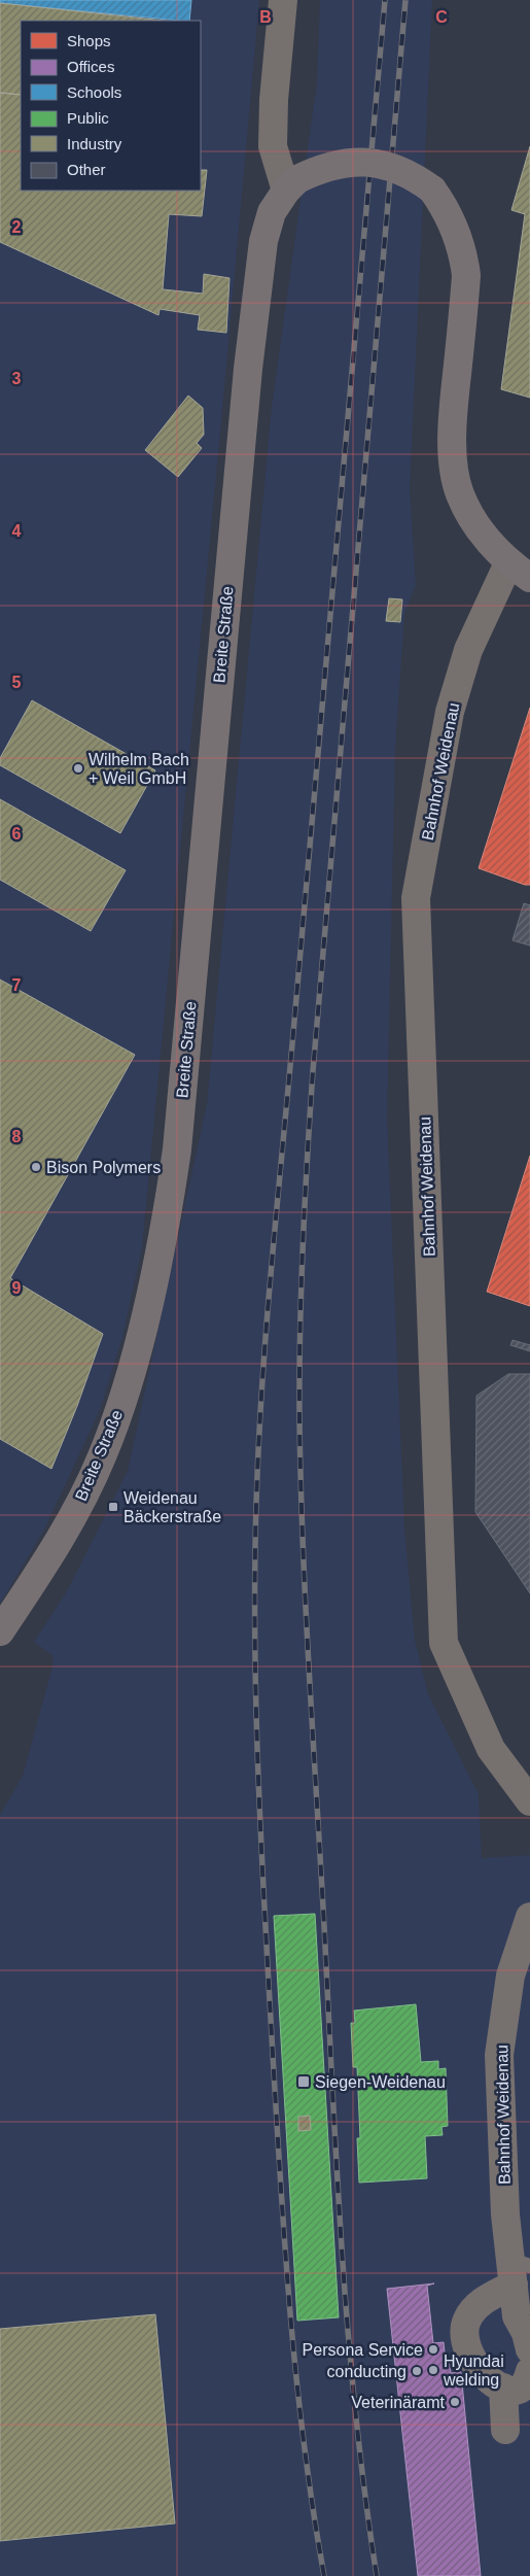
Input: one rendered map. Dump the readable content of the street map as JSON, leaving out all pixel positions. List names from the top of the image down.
{
  "streets": {
    "street": ["Breite Straße", "Bahnhof Weidenau"]
  },
  "places": {
    "other": [
      "Wilhelm Bach + Weil GmbH",
      "Bison Polymers",
      "Persona Service",
      "Hyundai welding",
      "conducting",
      "Veterinäramt"
    ],
    "transit": ["Weidenau Bäckerstraße", "Siegen-Weidenau"]
  },
  "legend": [
    "Shops",
    "Offices",
    "Schools",
    "Public",
    "Industry",
    "Other"
  ],
  "grid": {
    "columns": ["B", "C"],
    "rows": [
      "2",
      "3",
      "4",
      "5",
      "6",
      "7",
      "8",
      "9"
    ]
  }
}
